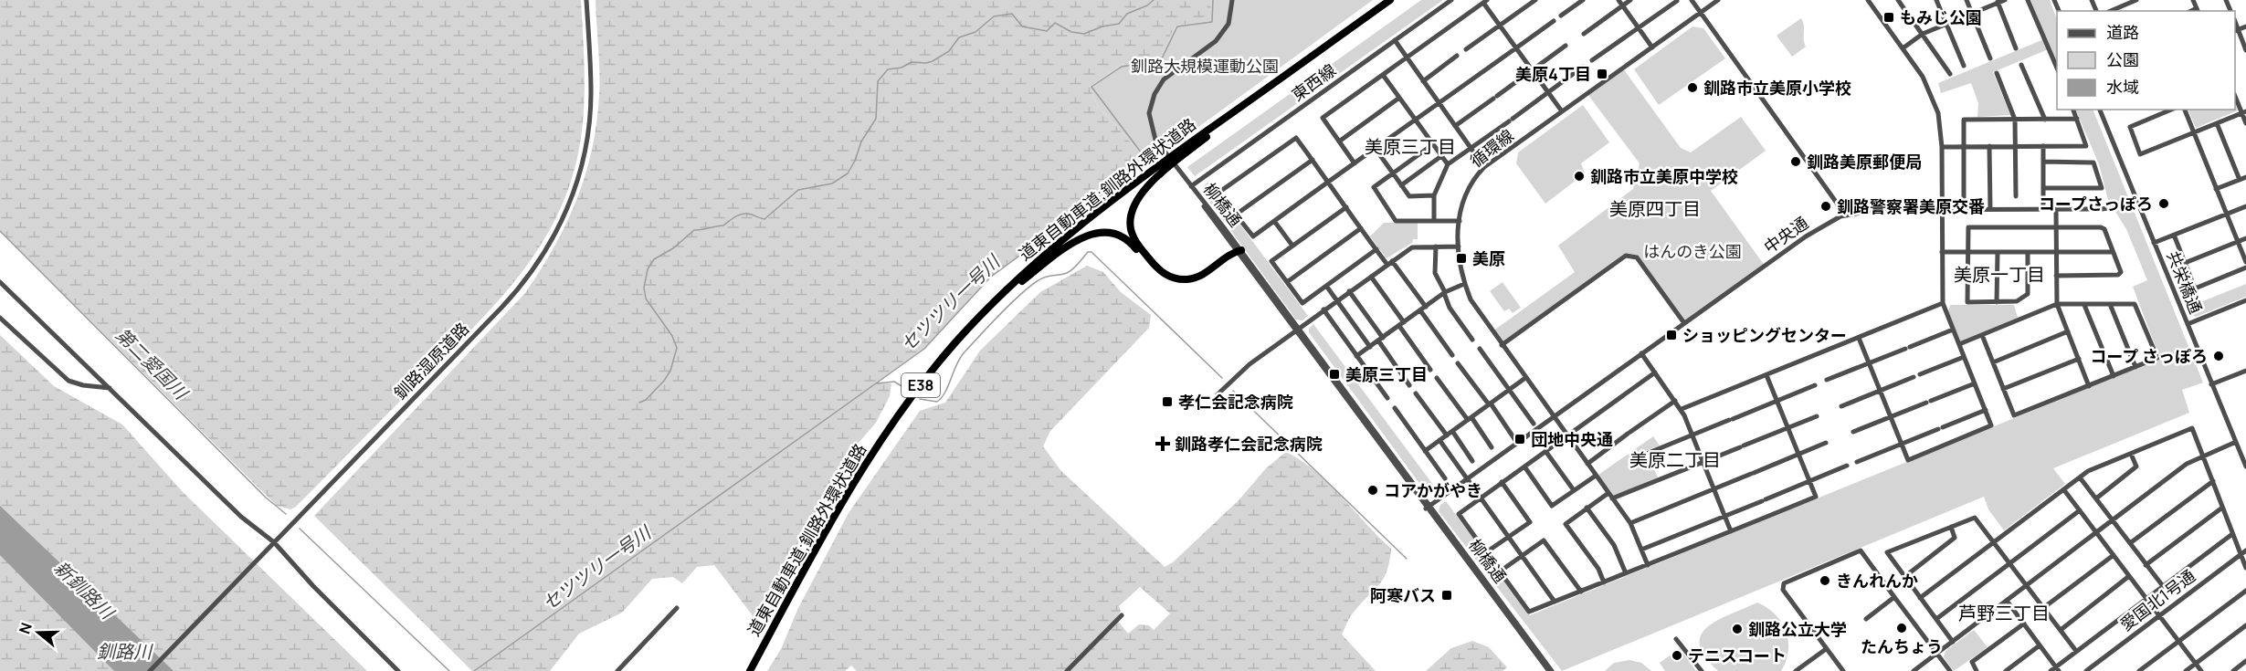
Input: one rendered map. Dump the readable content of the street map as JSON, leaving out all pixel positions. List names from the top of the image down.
{
  "streets": {
    "highway": ["道東自動車道;釧路外環状道路", "E38"],
    "street": [
      "東西線",
      "循環線",
      "柳橋通",
      "中央通",
      "共栄橋通",
      "釧路湿原道路",
      "愛国北1号通"
    ]
  },
  "crossings": [
    ["東西線", "柳橋通"],
    ["循環線", "中央通"],
    ["柳橋通", "中央通"],
    ["中央通", "共栄橋通"]
  ],
  "districts": [
    "美原三丁目",
    "美原四丁目",
    "美原一丁目",
    "美原二丁目",
    "芦野三丁目"
  ],
  "water": [
    "セツツリ一号川",
    "第二愛国川",
    "新釧路川",
    "釧路川"
  ],
  "parks": ["釧路大規模運動公園", "はんのき公園"],
  "places": {
    "transit": [
      "もみじ公園",
      "美原4丁目",
      "美原",
      "ショッピングセンター",
      "美原三丁目",
      "孝仁会記念病院",
      "団地中央通",
      "阿寒バス"
    ],
    "other": [
      "釧路市立美原小学校",
      "釧路美原郵便局",
      "釧路市立美原中学校",
      "コープさっぽろ",
      "釧路警察署美原交番",
      "コープ さっぽろ",
      "コアかがやき",
      "きんれんか",
      "たんちょう",
      "釧路公立大学",
      "テニスコート"
    ],
    "health": ["釧路孝仁会記念病院"]
  },
  "legend": ["道路", "公園", "水域"],
  "north": "left"
}
